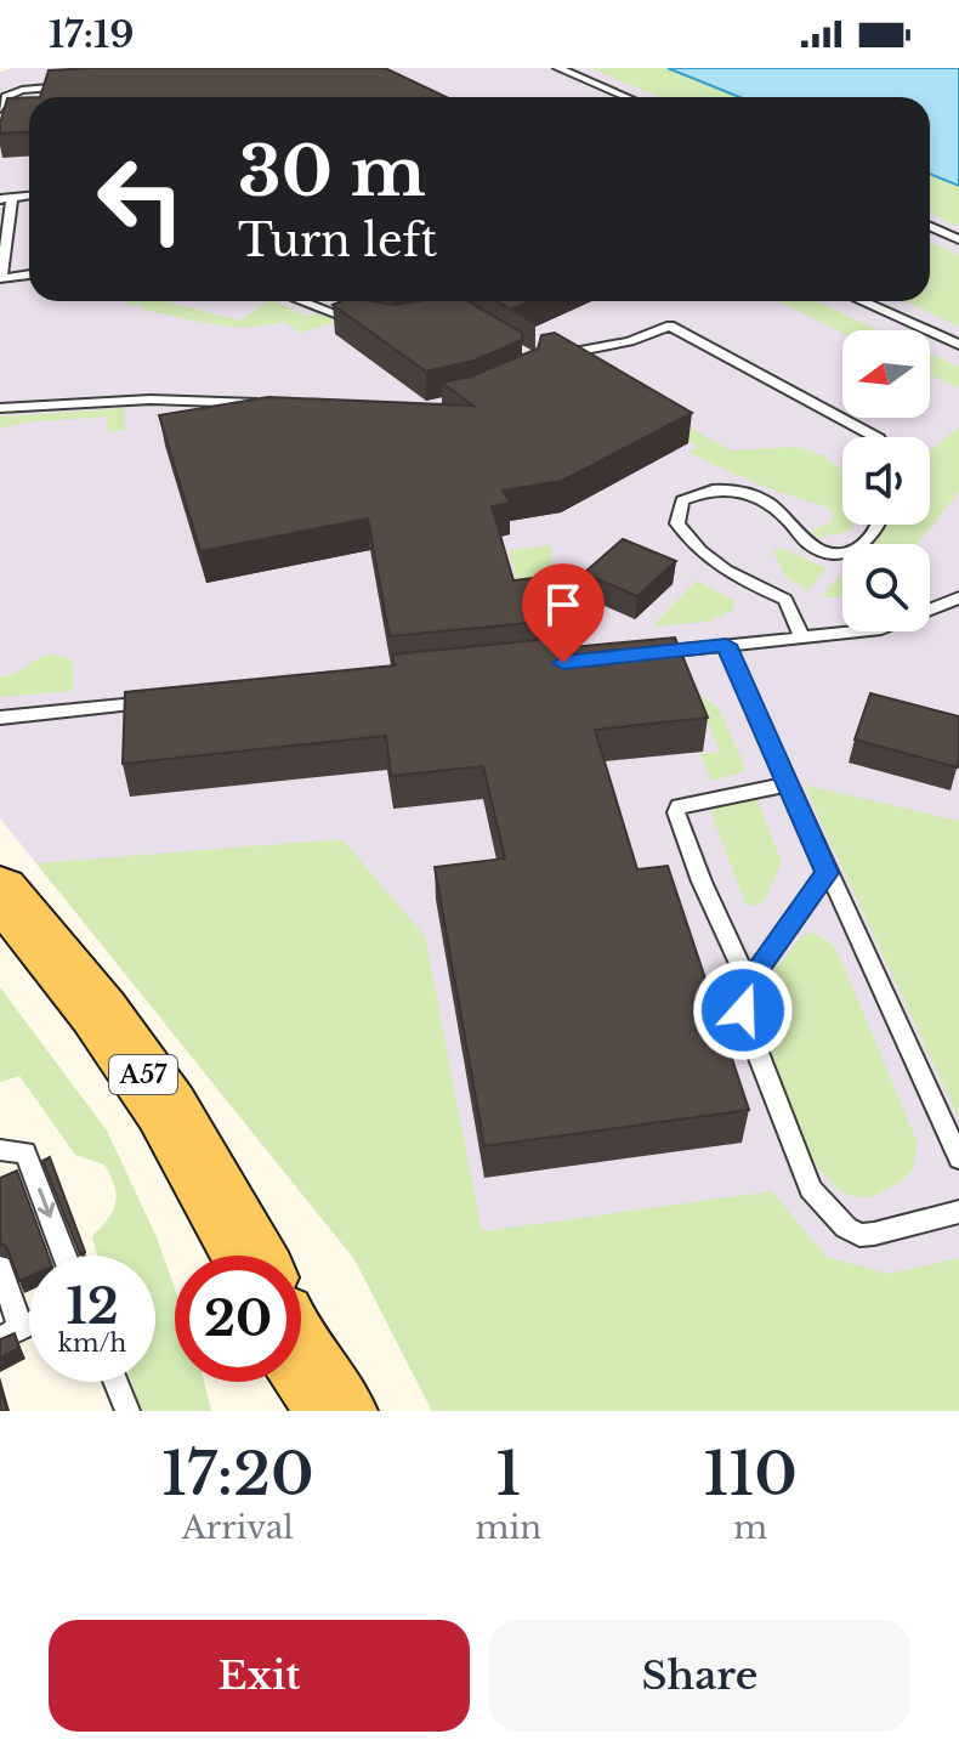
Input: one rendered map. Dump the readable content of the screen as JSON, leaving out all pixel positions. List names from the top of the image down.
{
  "streets": {
    "main road": ["A57"]
  },
  "north": "left",
  "page": {
    "status": "17:19",
    "turn": ["30 m", "Turn left"],
    "speed": "12 km/h",
    "limit": "20",
    "eta": [
      "17:20",
      "Arrival",
      "1",
      "min",
      "110",
      "m"
    ],
    "buttons": ["Exit", "Share"]
  }
}
